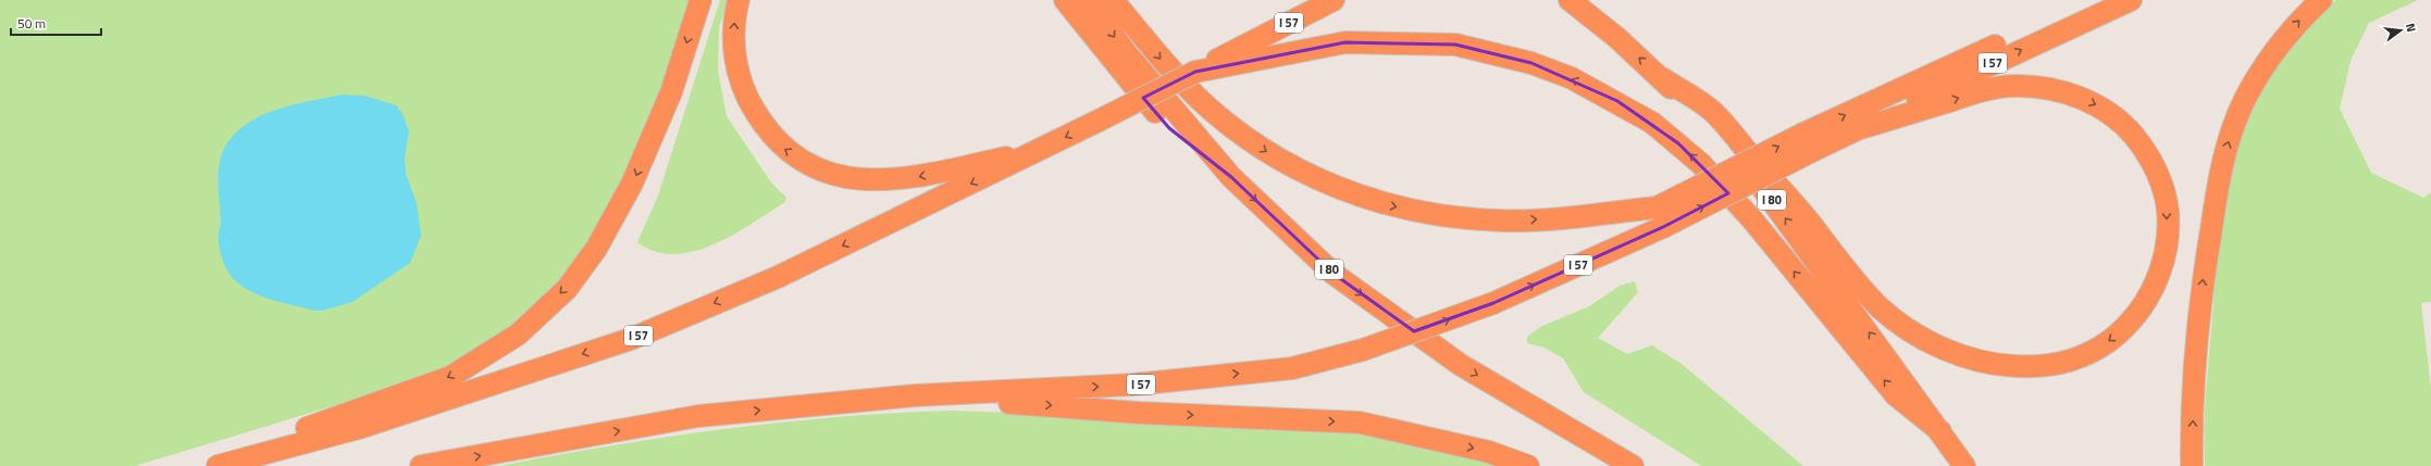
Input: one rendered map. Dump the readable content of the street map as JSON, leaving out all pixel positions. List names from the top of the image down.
{
  "streets": {
    "highway": ["I 57", "I 80"]
  },
  "scale_bar": "50 m",
  "north": "right"
}
